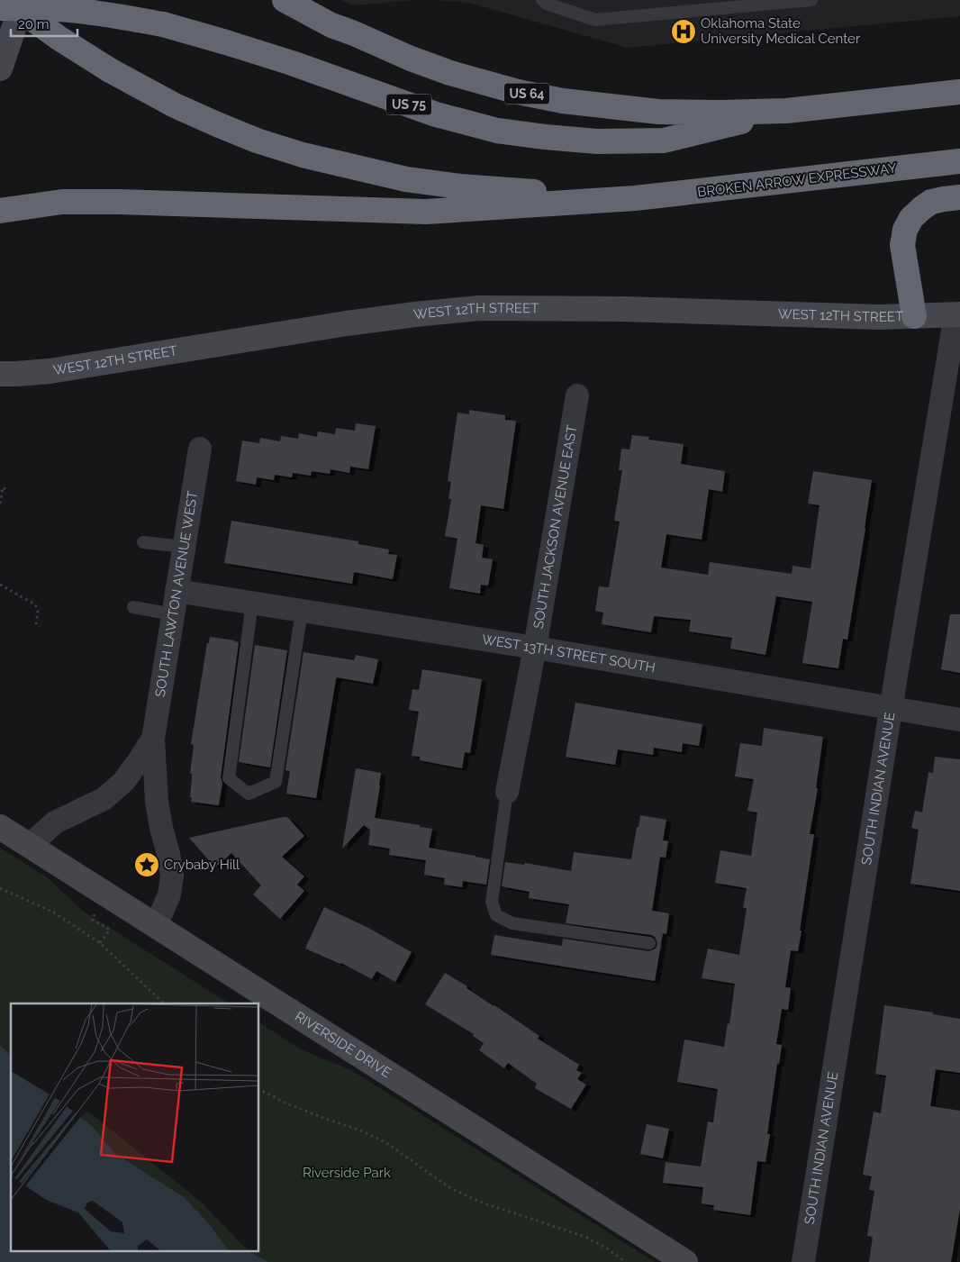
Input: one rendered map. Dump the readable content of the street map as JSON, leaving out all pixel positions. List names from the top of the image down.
{
  "streets": {
    "highway": ["US 64", "US 75", "BROKEN ARROW EXPRESSWAY"],
    "main road": ["WEST 12TH STREET", "RIVERSIDE DRIVE"],
    "street": [
      "SOUTH JACKSON AVENUE EAST",
      "SOUTH LAWTON AVENUE WEST",
      "WEST 13TH STREET SOUTH",
      "SOUTH INDIAN AVENUE"
    ]
  },
  "crossings": [
    ["US 64", "US 75"],
    ["WEST 12TH STREET", "SOUTH INDIAN AVENUE"],
    ["SOUTH JACKSON AVENUE EAST", "WEST 13TH STREET SOUTH"],
    ["SOUTH LAWTON AVENUE WEST", "WEST 13TH STREET SOUTH"],
    ["SOUTH LAWTON AVENUE WEST", "RIVERSIDE DRIVE"],
    ["WEST 13TH STREET SOUTH", "SOUTH INDIAN AVENUE"]
  ],
  "parks": ["Riverside Park"],
  "places": {
    "hospital": ["Oklahoma State University Medical Center"],
    "place": ["Crybaby Hill"]
  },
  "scale_bar": "20 m"
}
